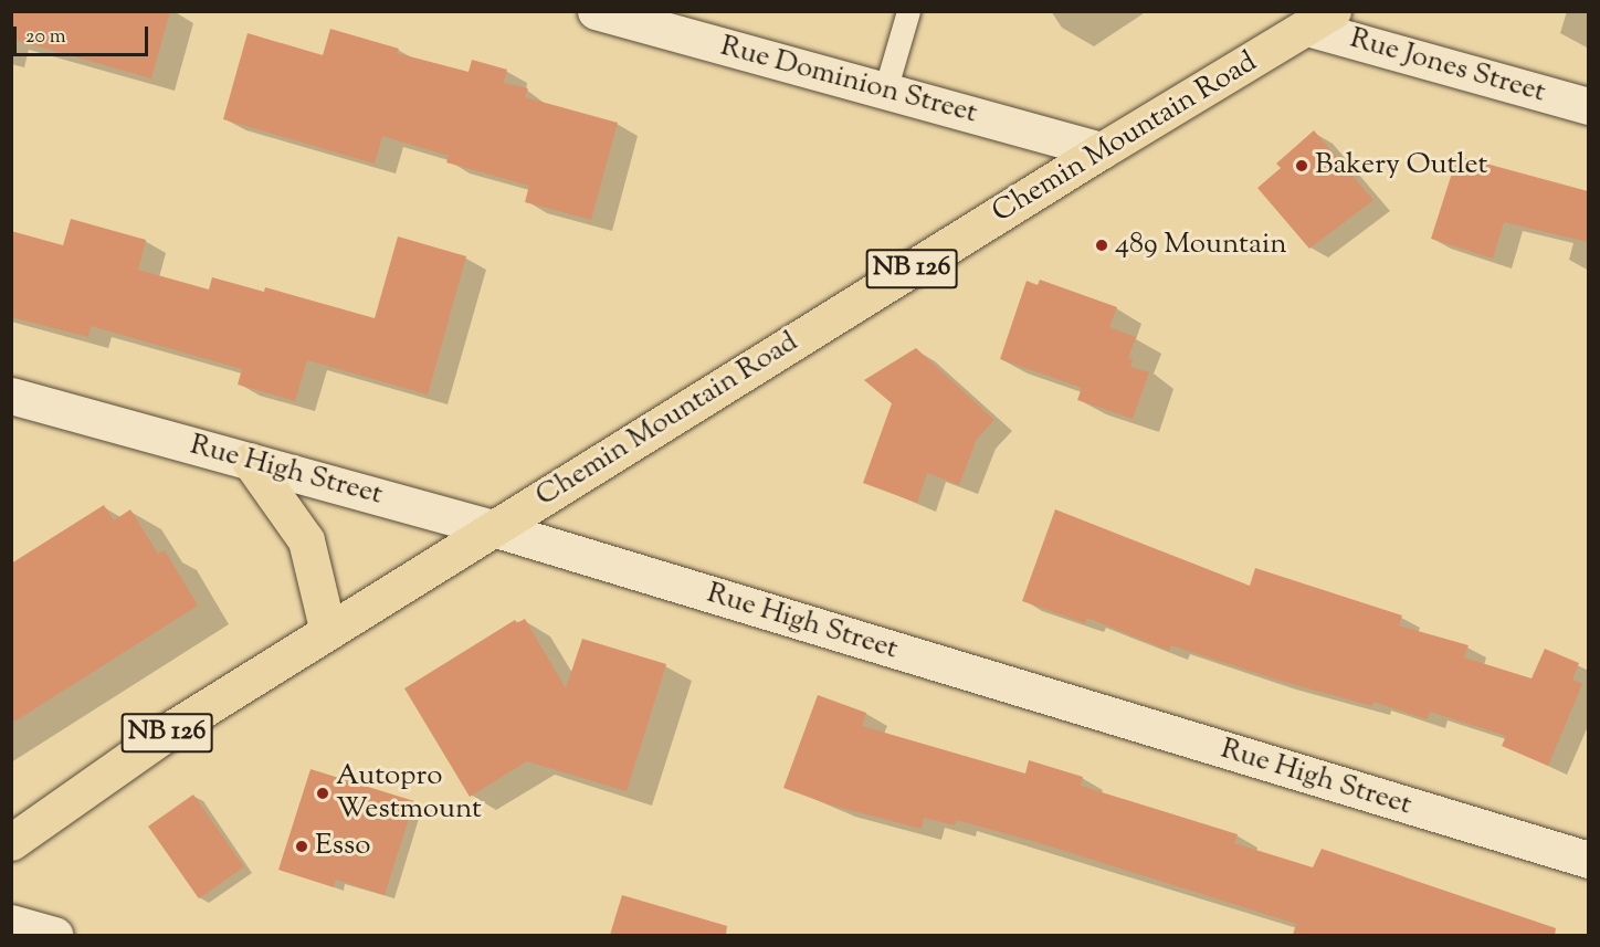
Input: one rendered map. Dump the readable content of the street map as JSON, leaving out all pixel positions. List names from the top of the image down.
{
  "streets": {
    "main road": ["Chemin Mountain Road", "NB 126"],
    "street": ["Rue Jones Street", "Rue Dominion Street", "Rue High Street"]
  },
  "crossings": [
    ["Rue Jones Street", "Chemin Mountain Road"],
    ["Rue Dominion Street", "Chemin Mountain Road"],
    ["Chemin Mountain Road", "Rue High Street"]
  ],
  "places": [
    "Bakery Outlet",
    "489 Mountain",
    "Autopro Westmount",
    "Esso"
  ],
  "scale_bar": "20 m"
}
